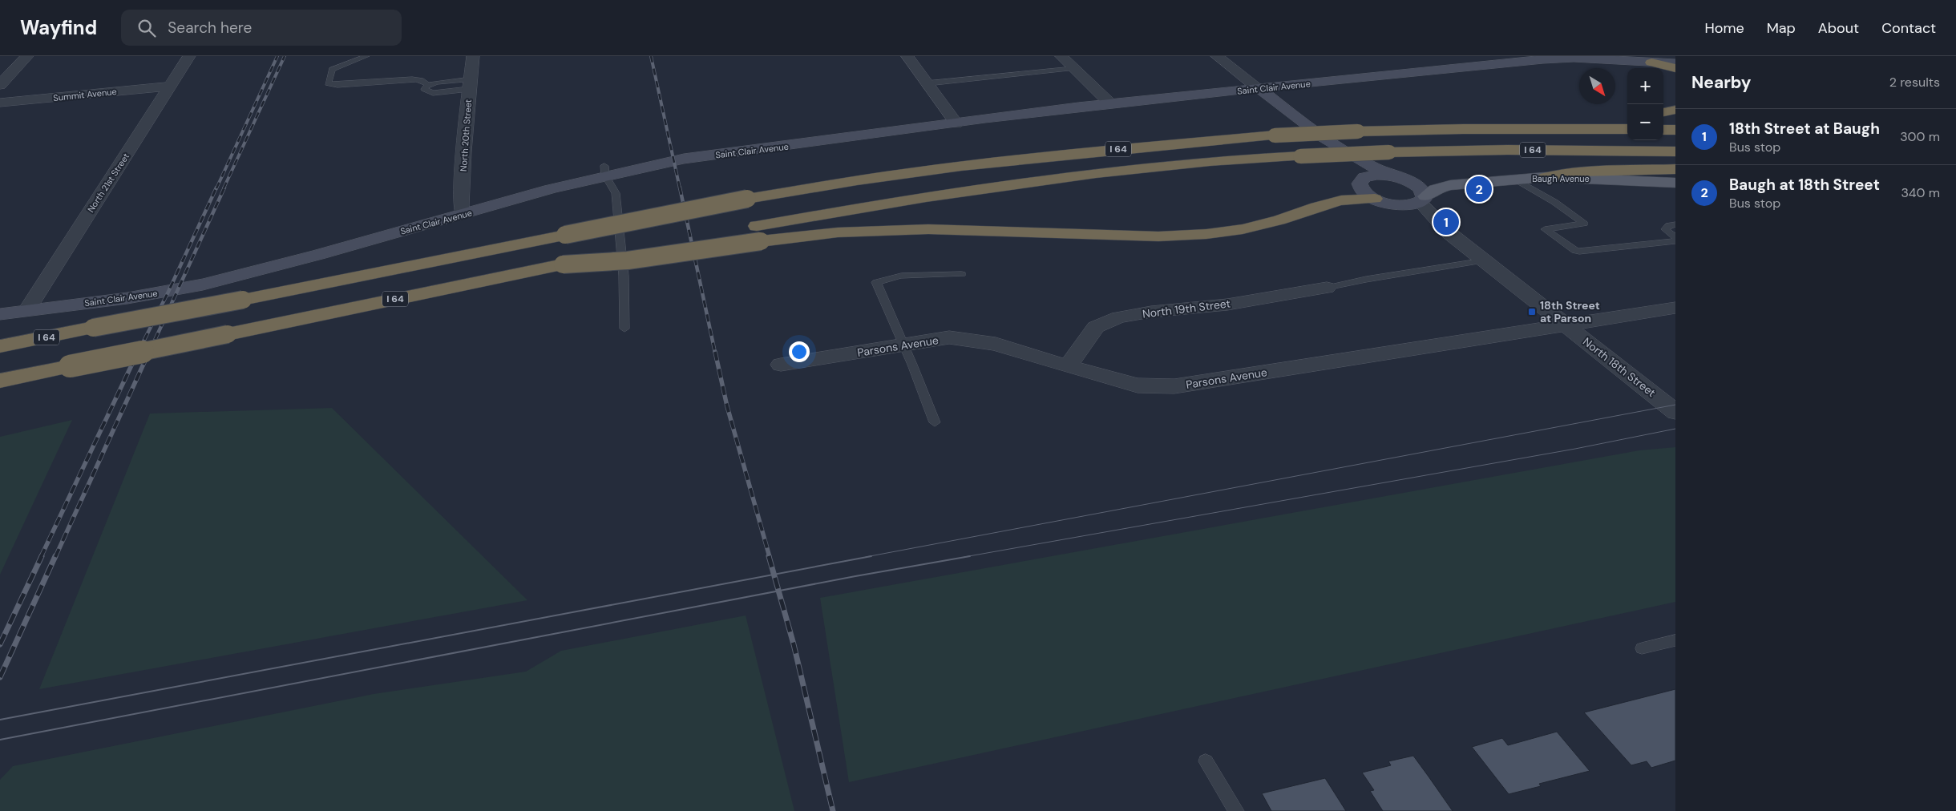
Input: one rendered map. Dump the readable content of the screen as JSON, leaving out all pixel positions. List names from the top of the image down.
{
  "streets": {
    "highway": ["I 64"],
    "main road": ["Saint Clair Avenue", "Baugh Avenue"],
    "street": [
      "Summit Avenue",
      "North 20th Street",
      "North 21st Street",
      "North 19th Street",
      "Parsons Avenue",
      "North 18th Street"
    ]
  },
  "crossings": [
    ["Saint Clair Avenue", "North 20th Street"],
    ["Saint Clair Avenue", "North 21st Street"],
    ["Summit Avenue", "North 21st Street"],
    ["Baugh Avenue", "North 18th Street"],
    ["North 19th Street", "Parsons Avenue"],
    ["Parsons Avenue", "North 18th Street"]
  ],
  "places": {
    "transit": ["18th Street at Parson"]
  },
  "north": "bottom right",
  "page": {
    "header": "Wayfind",
    "search": "Search here",
    "nav": [
      "Home",
      "Map",
      "About",
      "Contact"
    ],
    "heading": ["Nearby", "2 results"],
    "map_buttons": ["+", "−"],
    "list": [
      {
        "mark": "1",
        "name": "18th Street at Baugh",
        "note": "Bus stop",
        "value": "300 m"
      },
      {
        "mark": "2",
        "name": "Baugh at 18th Street",
        "note": "Bus stop",
        "value": "340 m"
      }
    ],
    "pins": ["2", "1"]
  }
}
